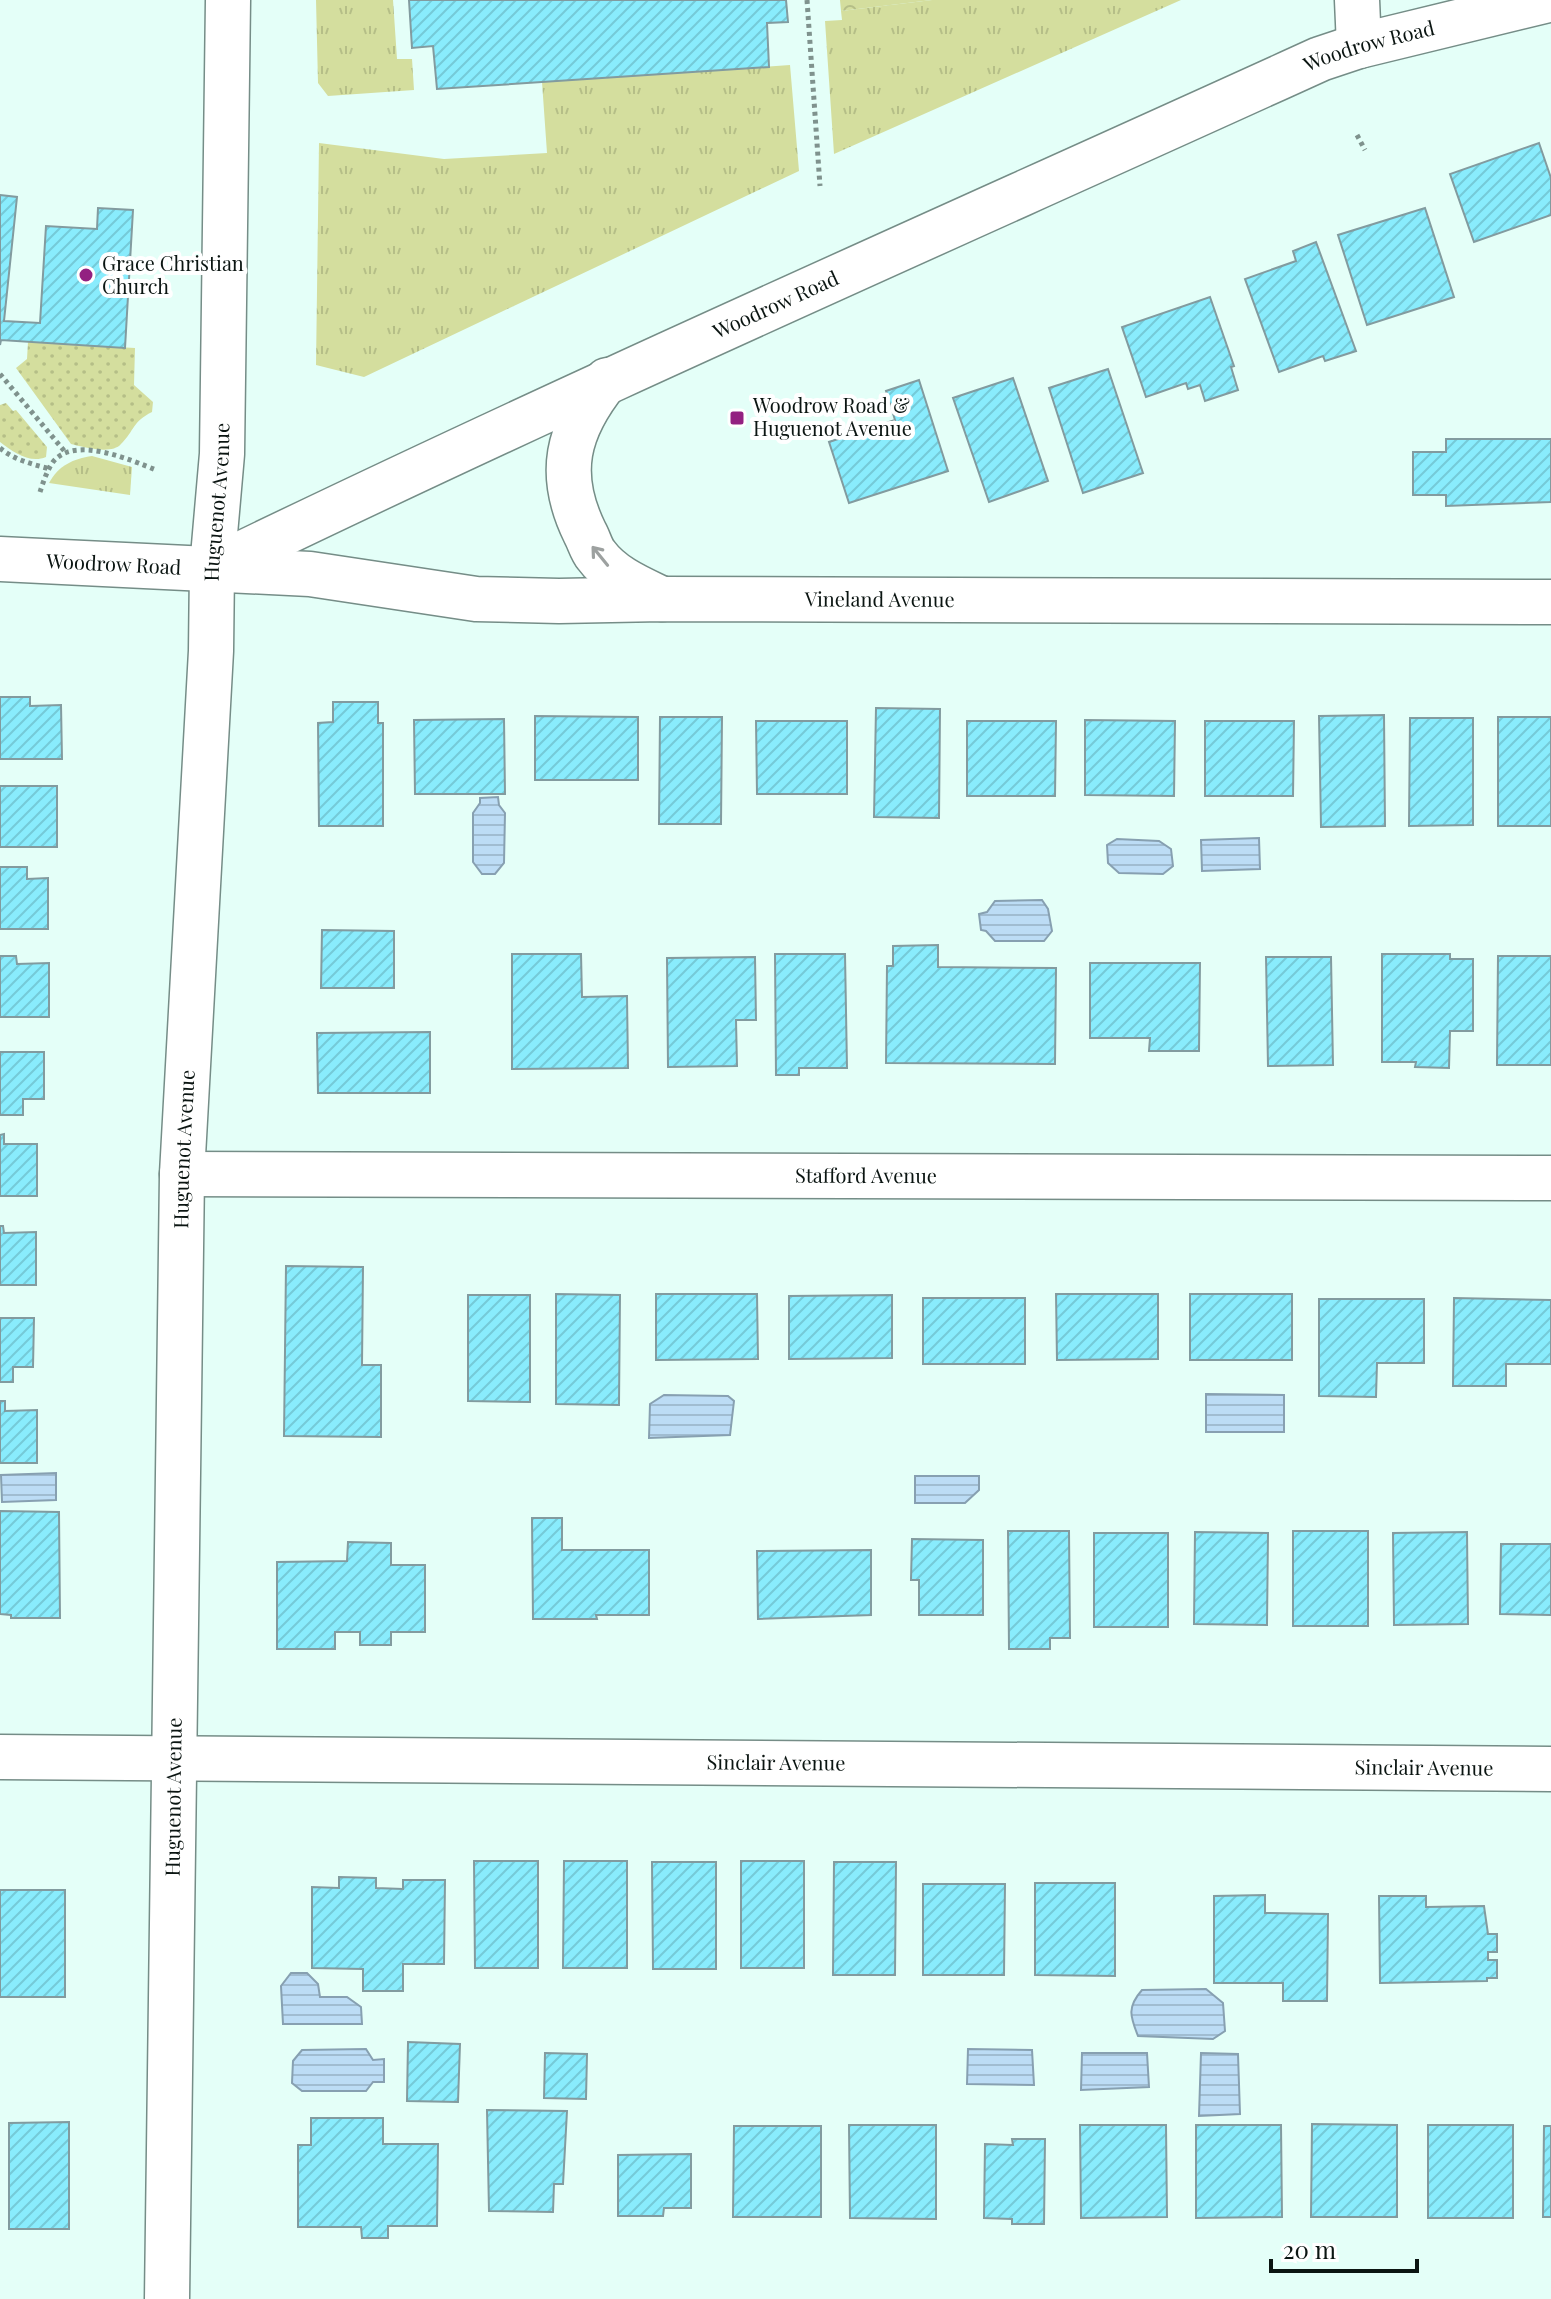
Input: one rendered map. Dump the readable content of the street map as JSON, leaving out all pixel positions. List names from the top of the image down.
{
  "streets": {
    "street": [
      "Woodrow Road",
      "Huguenot Avenue",
      "Vineland Avenue",
      "Stafford Avenue",
      "Sinclair Avenue"
    ]
  },
  "crossings": [
    ["Woodrow Road", "Huguenot Avenue"],
    ["Woodrow Road", "Vineland Avenue"],
    ["Huguenot Avenue", "Vineland Avenue"],
    ["Huguenot Avenue", "Stafford Avenue"],
    ["Huguenot Avenue", "Sinclair Avenue"]
  ],
  "places": {
    "other": ["Grace Christian Church"],
    "transit": ["Woodrow Road & Huguenot Avenue"]
  },
  "scale_bar": "20 m"
}
